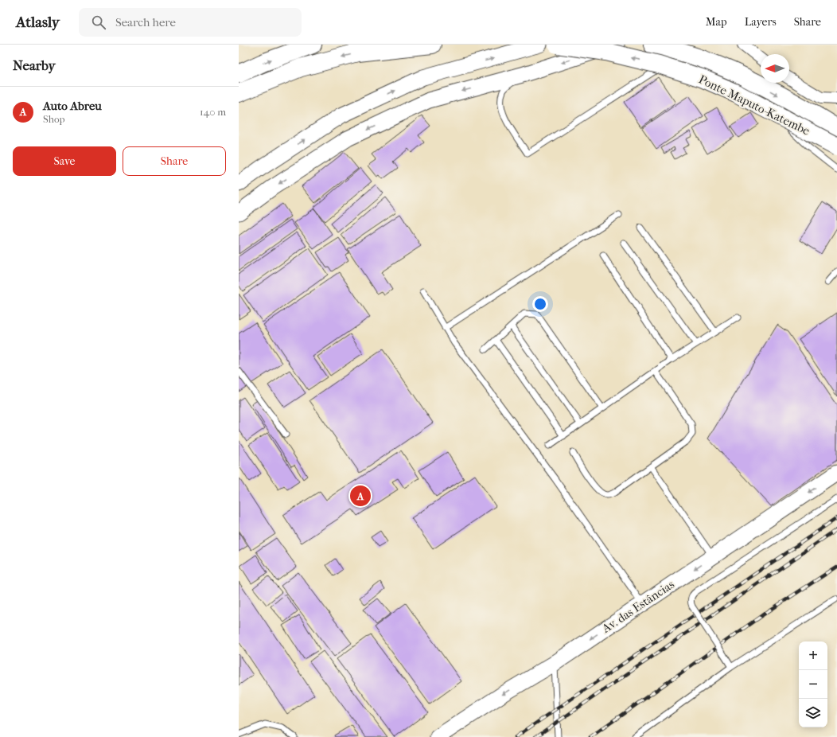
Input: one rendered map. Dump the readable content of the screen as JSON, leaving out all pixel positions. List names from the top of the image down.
{
  "streets": {
    "highway": ["Ponte Maputo-Katembe"],
    "main road": ["Av. das Estâncias"]
  },
  "one_way": ["Av. das Estâncias"],
  "north": "left",
  "page": {
    "header": "Atlasly",
    "search": "Search here",
    "nav": ["Map", "Layers", "Share"],
    "heading": "Nearby",
    "list": [
      {
        "mark": "A",
        "name": "Auto Abreu",
        "note": "Shop",
        "value": "140 m"
      }
    ],
    "buttons": ["Save", "Share"],
    "pins": "A",
    "map_buttons": ["+", "−"]
  }
}
